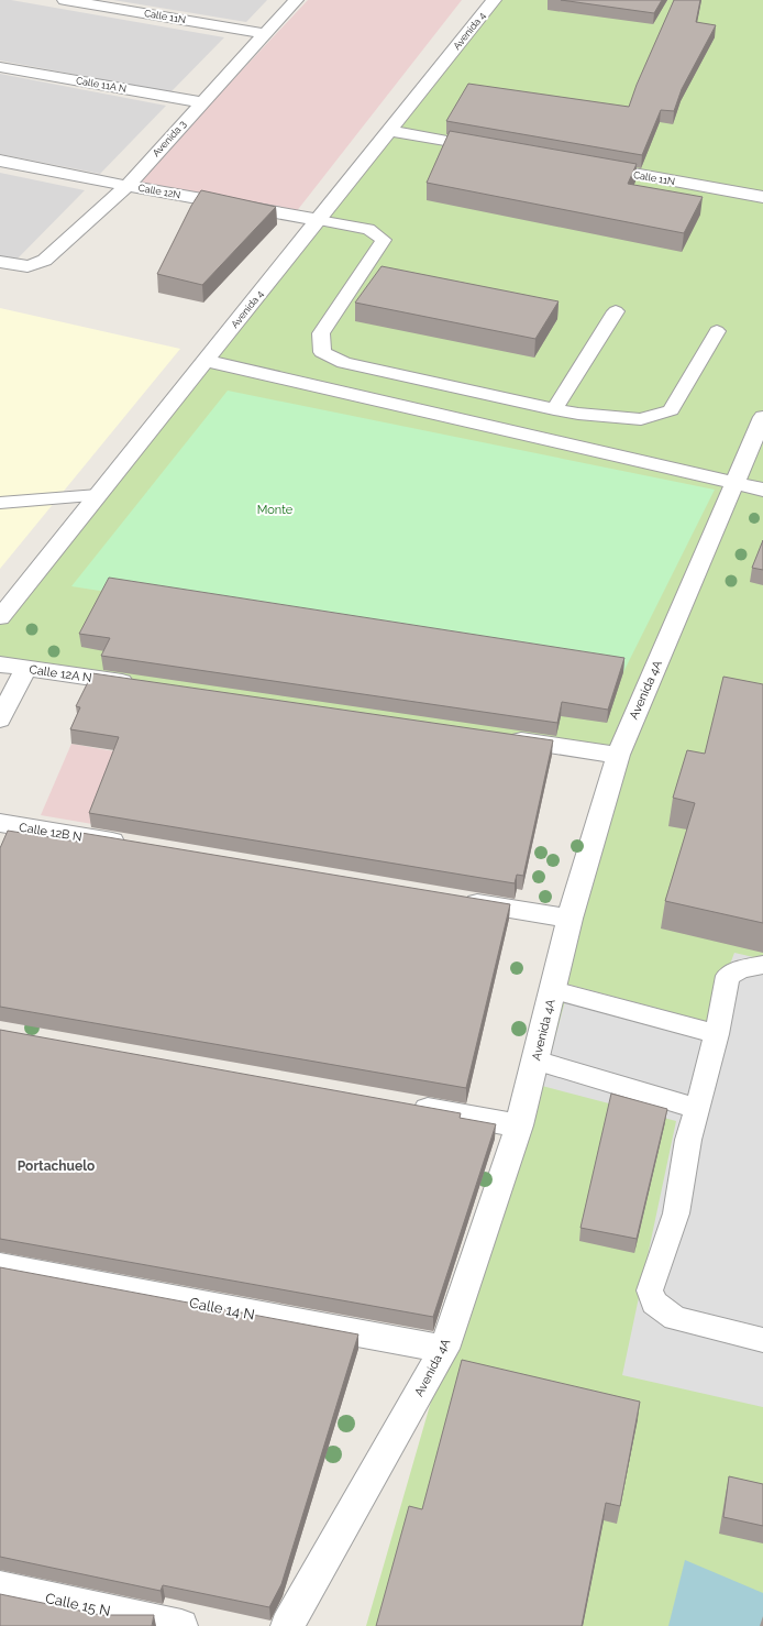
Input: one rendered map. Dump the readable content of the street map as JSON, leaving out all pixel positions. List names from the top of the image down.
{
  "streets": {
    "street": [
      "Calle 11N",
      "Avenida 4",
      "Calle 11A N",
      "Avenida 3",
      "Calle 12N",
      "Calle 12A N",
      "Avenida 4A",
      "Calle 12B N",
      "Calle 14 N",
      "Calle 15 N"
    ]
  },
  "crossings": [
    ["Calle 11N", "Avenida 3"],
    ["Avenida 4", "Calle 12N"],
    ["Calle 11A N", "Avenida 3"],
    ["Avenida 3", "Calle 12N"],
    ["Avenida 4A", "Calle 14 N"]
  ],
  "districts": ["Portachuelo"],
  "parks": ["Monte"]
}
